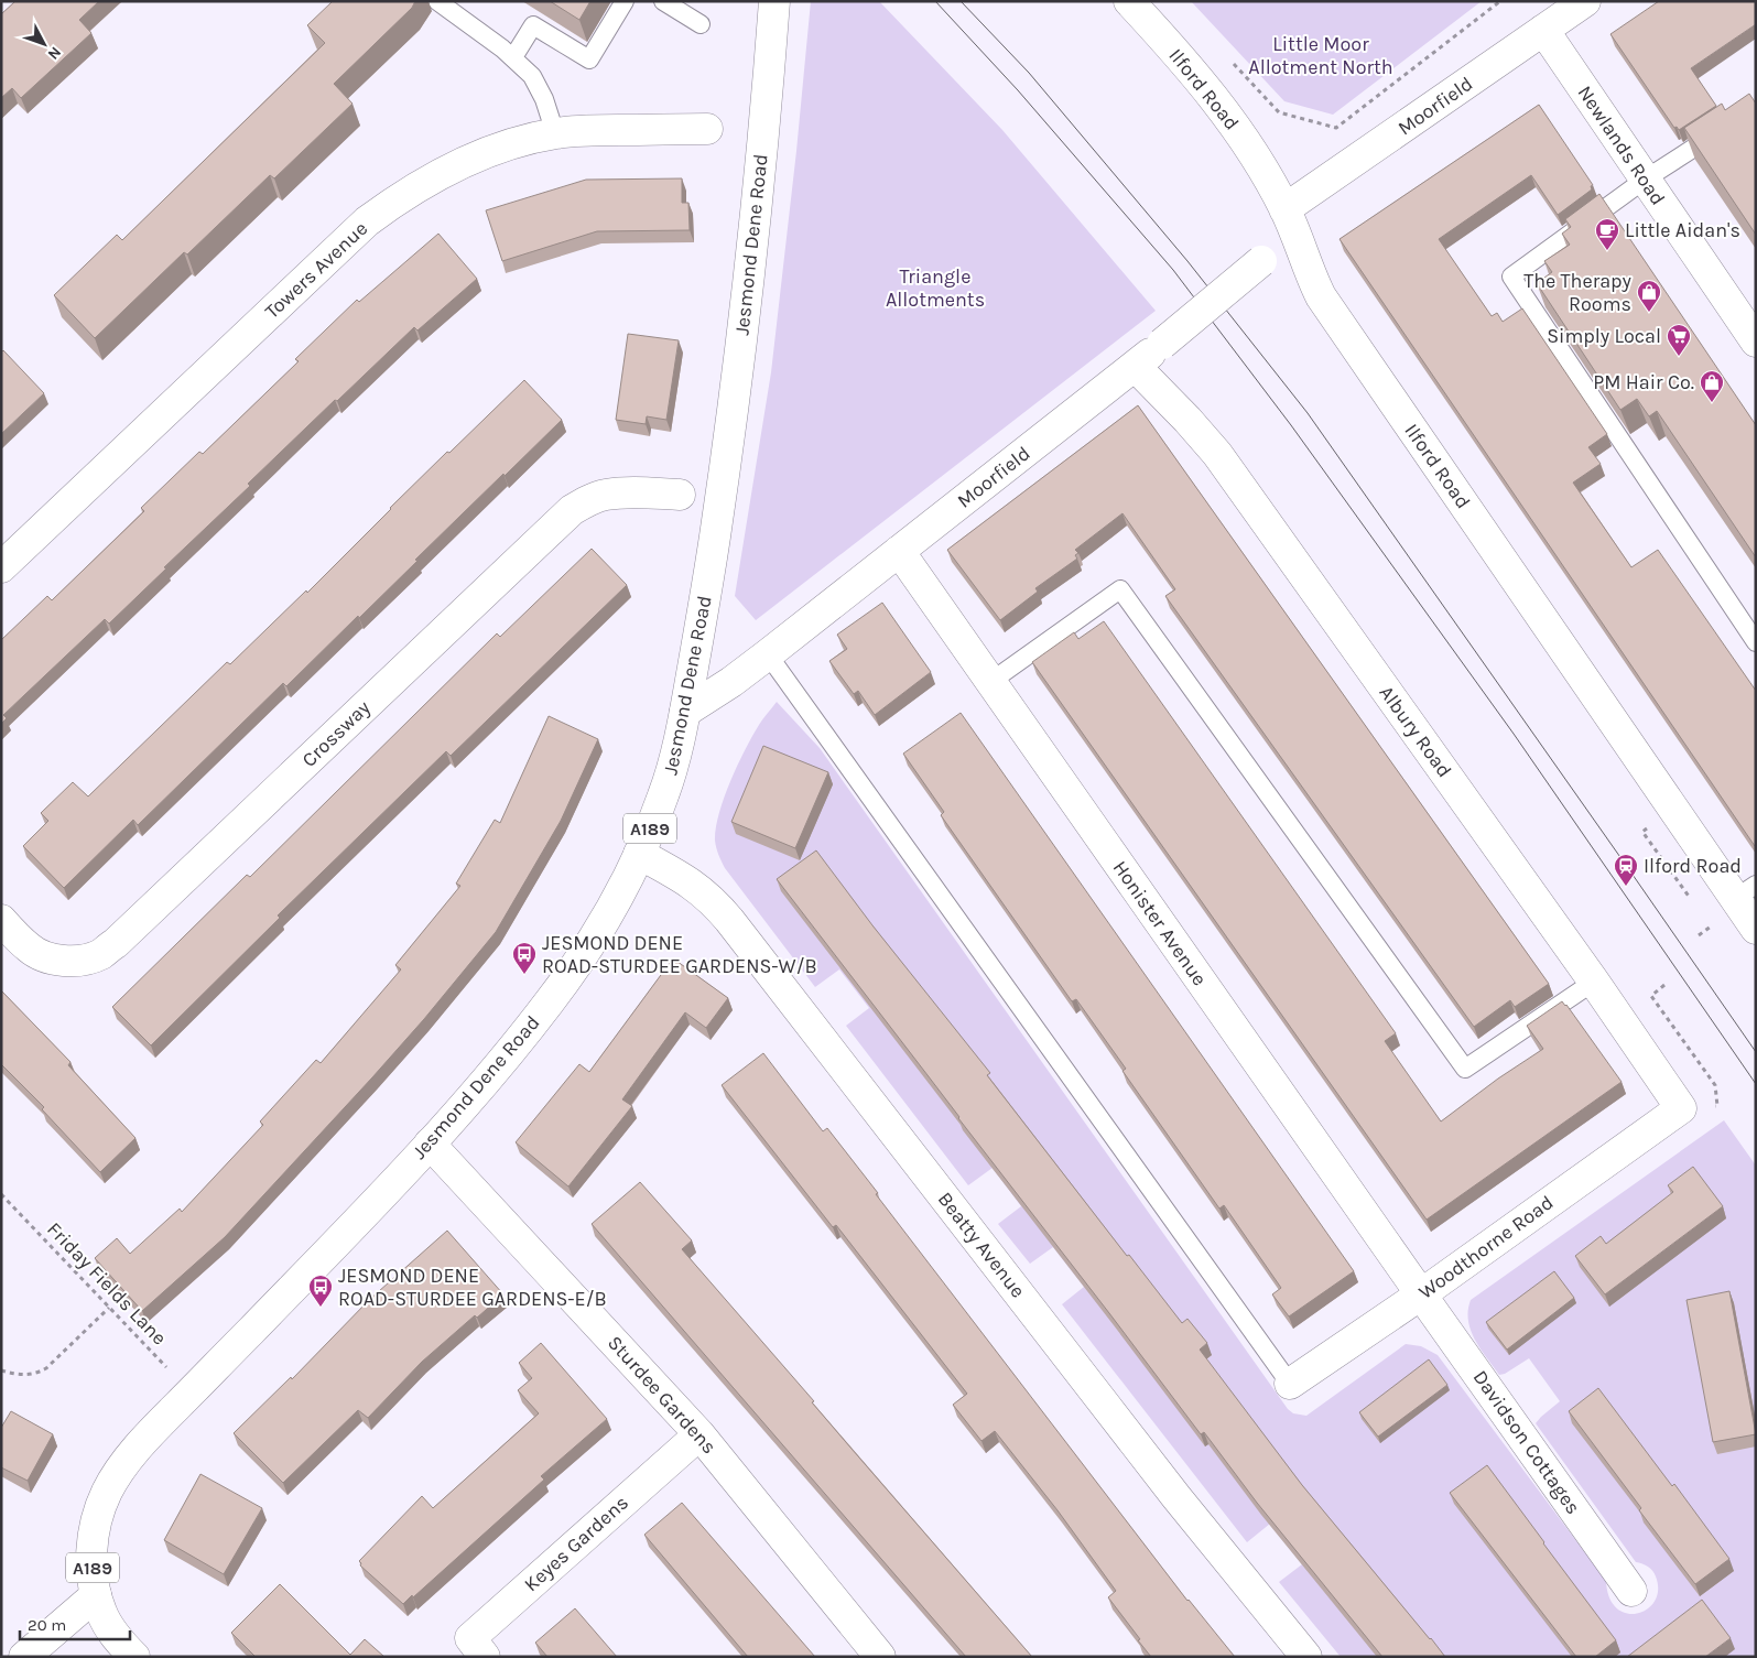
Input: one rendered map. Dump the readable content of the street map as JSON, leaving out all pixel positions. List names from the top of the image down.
{
  "streets": {
    "street": [
      "Ilford Road",
      "Moorfield",
      "Newlands Road",
      "Jesmond Dene Road",
      "Towers Avenue",
      "Albury Road",
      "Crossway",
      "A189",
      "Honister Avenue",
      "Beatty Avenue",
      "Woodthorne Road",
      "Sturdee Gardens",
      "Davidson Cottages",
      "Keyes Gardens"
    ],
    "path": ["Friday Fields Lane"]
  },
  "crossings": [
    ["Ilford Road", "Moorfield"],
    ["Moorfield", "Newlands Road"],
    ["Moorfield", "Jesmond Dene Road"],
    ["Moorfield", "Albury Road"],
    ["Moorfield", "Honister Avenue"],
    ["Jesmond Dene Road", "A189"],
    ["Jesmond Dene Road", "Beatty Avenue"],
    ["Jesmond Dene Road", "Friday Fields Lane"],
    ["Jesmond Dene Road", "Sturdee Gardens"],
    ["Albury Road", "Woodthorne Road"],
    ["Honister Avenue", "Woodthorne Road"],
    ["Honister Avenue", "Davidson Cottages"],
    ["Woodthorne Road", "Davidson Cottages"],
    ["Sturdee Gardens", "Keyes Gardens"]
  ],
  "parks": ["Little Moor Allotment North", "Triangle Allotments"],
  "places": {
    "cafe": ["Little Aidan's"],
    "shop": ["The Therapy Rooms", "PM Hair Co."],
    "supermarket": ["Simply Local"],
    "station": ["Ilford Road"],
    "bus stop": ["JESMOND DENE ROAD-STURDEE GARDENS-W/B", "JESMOND DENE ROAD-STURDEE GARDENS-E/B"]
  },
  "scale_bar": "20 m",
  "north": "bottom right"
}
